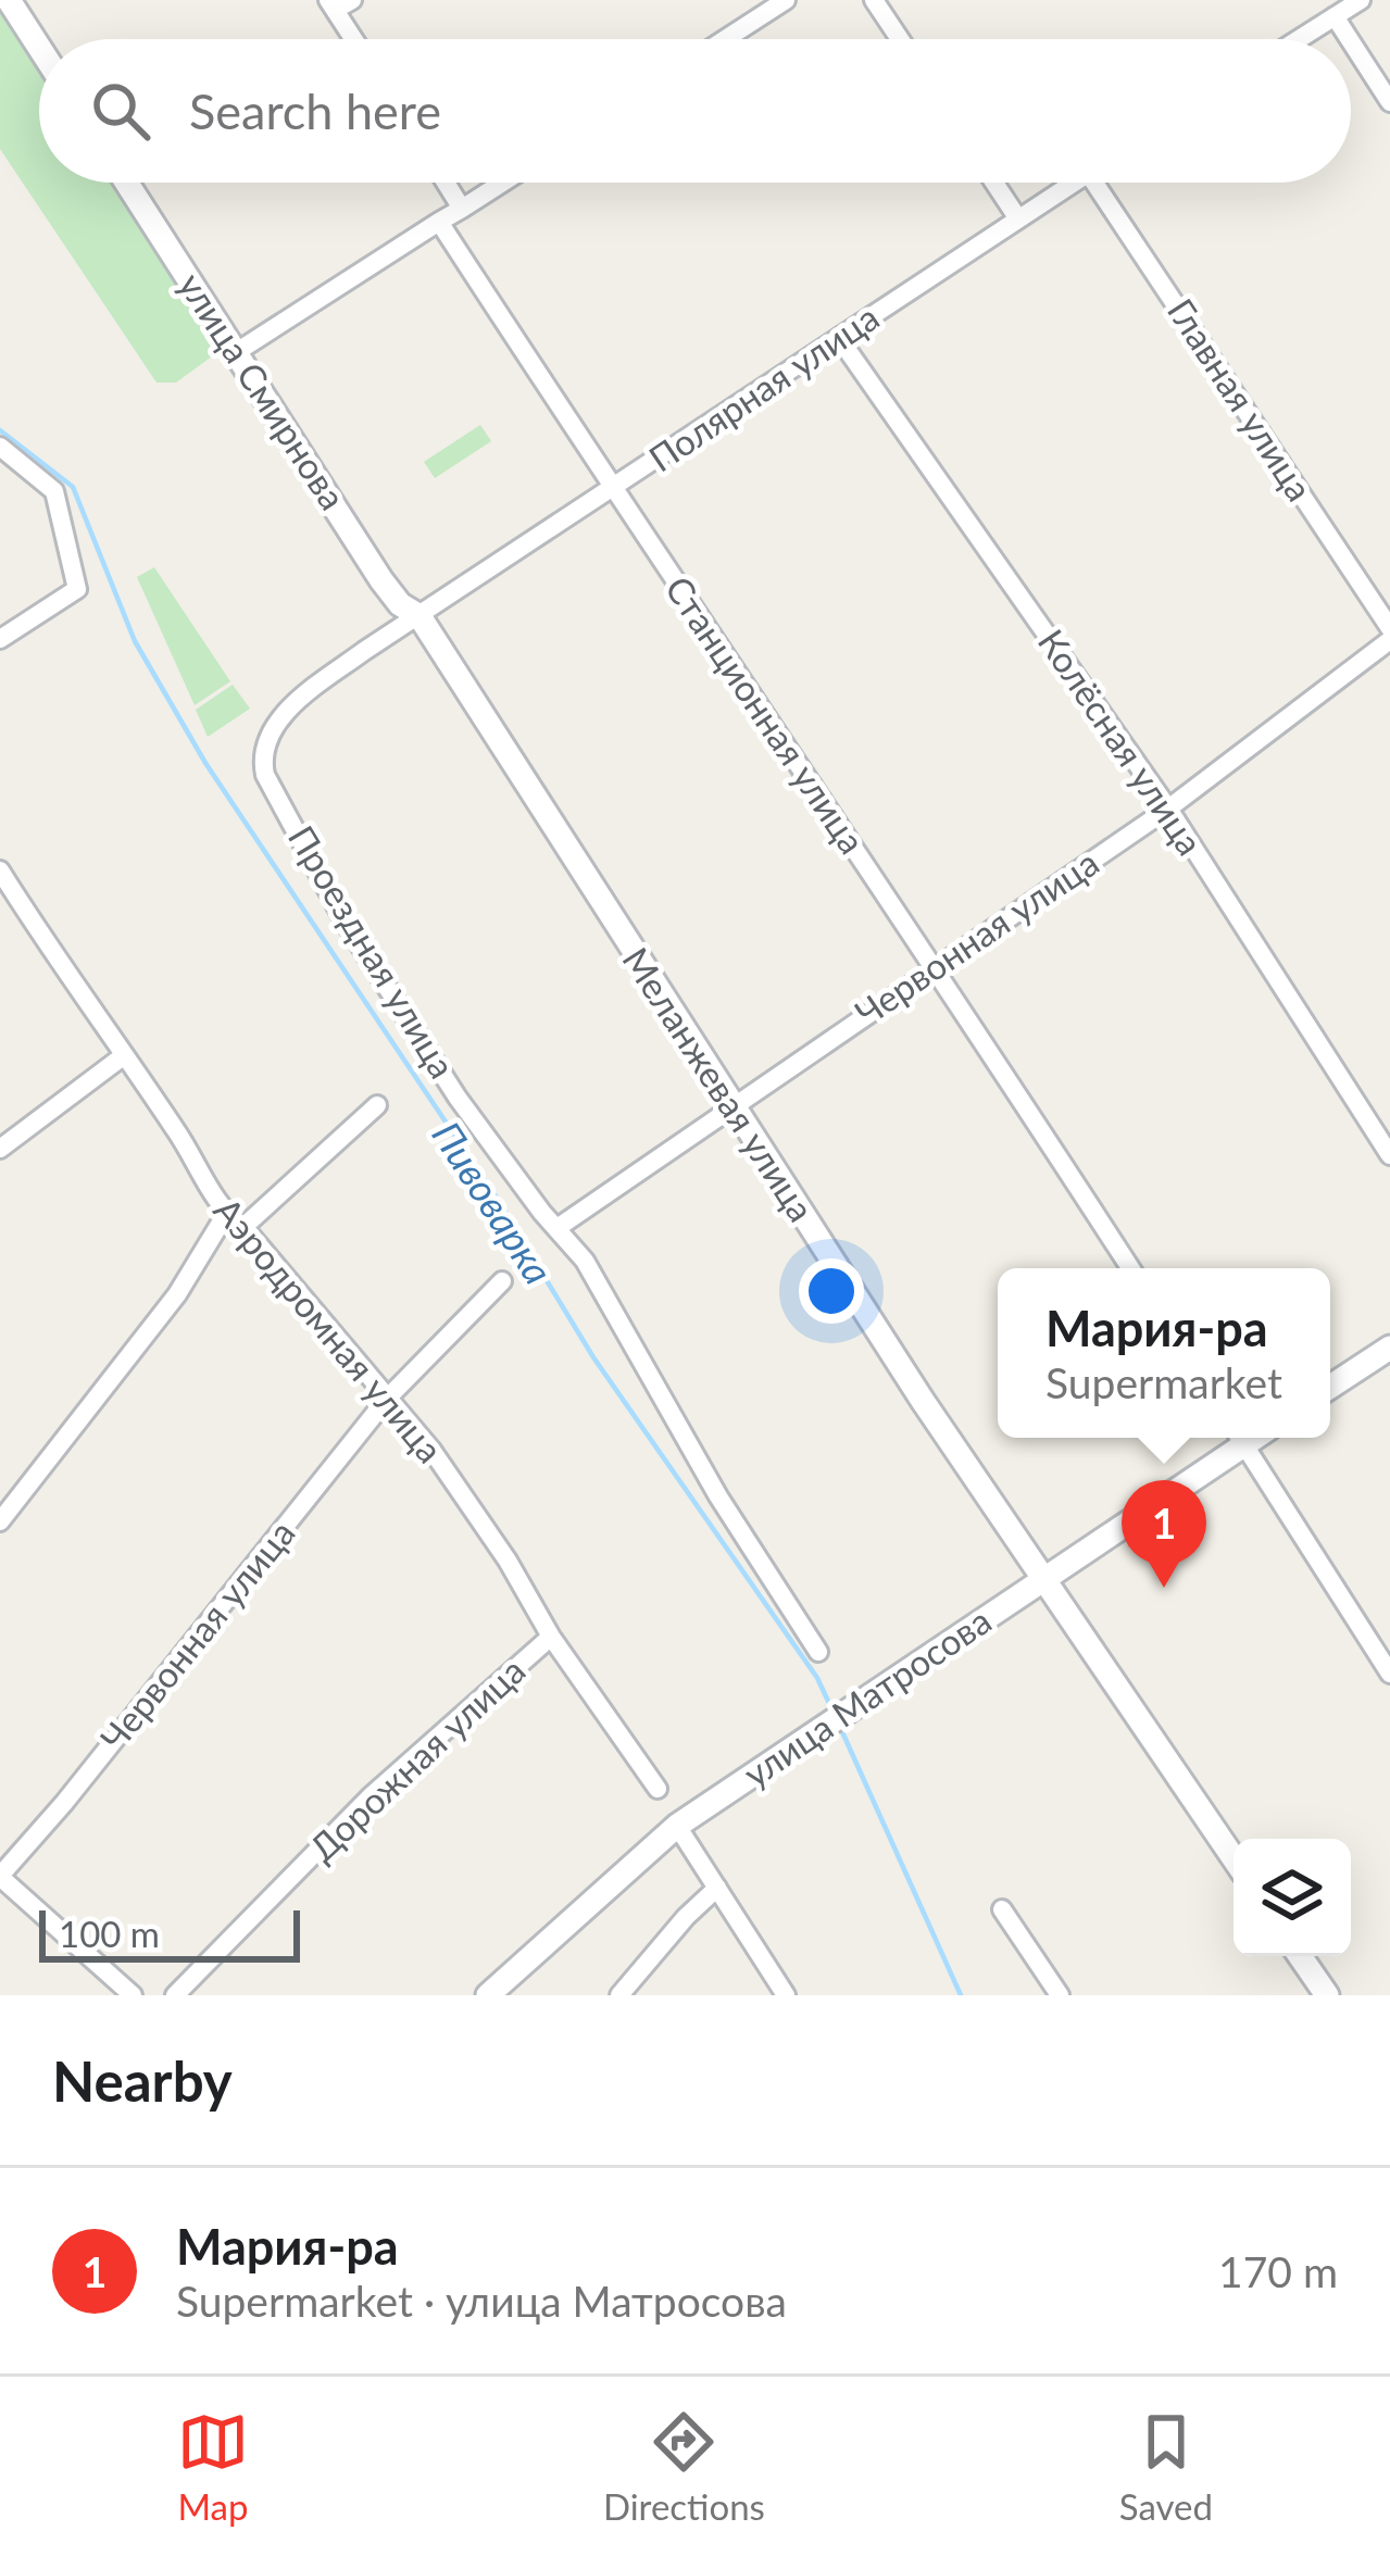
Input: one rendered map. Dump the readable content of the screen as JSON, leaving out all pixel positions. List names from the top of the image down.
{
  "streets": {
    "street": [
      "Полярная улица",
      "улица Смирнова",
      "Главная улица",
      "Станционная улица",
      "Колёсная улица",
      "Червонная улица",
      "Проездная улица",
      "Меланжевая улица",
      "Аэродромная улица",
      "улица Матросова",
      "Дорожная улица"
    ]
  },
  "crossings": [
    ["Полярная улица", "улица Смирнова"],
    ["Полярная улица", "Станционная улица"],
    ["Полярная улица", "Колёсная улица"],
    ["Полярная улица", "Проездная улица"],
    ["Полярная улица", "Меланжевая улица"],
    ["улица Смирнова", "Проездная улица"],
    ["улица Смирнова", "Меланжевая улица"],
    ["Станционная улица", "Червонная улица"],
    ["Колёсная улица", "Червонная улица"],
    ["Червонная улица", "Проездная улица"],
    ["Червонная улица", "Меланжевая улица"],
    ["Червонная улица", "Аэродромная улица"],
    ["Проездная улица", "Меланжевая улица"],
    ["Меланжевая улица", "улица Матросова"],
    ["Аэродромная улица", "Дорожная улица"]
  ],
  "water": ["Пивоварка"],
  "scale_bar": "100 m",
  "page": {
    "search": "Search here",
    "popup": ["Мария-ра", "Supermarket"],
    "pins": "1",
    "scale": "100 m",
    "heading": "Nearby",
    "list": [
      {
        "mark": "1",
        "name": "Мария-ра",
        "note": "Supermarket · улица Матросова",
        "value": "170 m"
      }
    ],
    "nav": ["Map", "Directions", "Saved"]
  }
}
